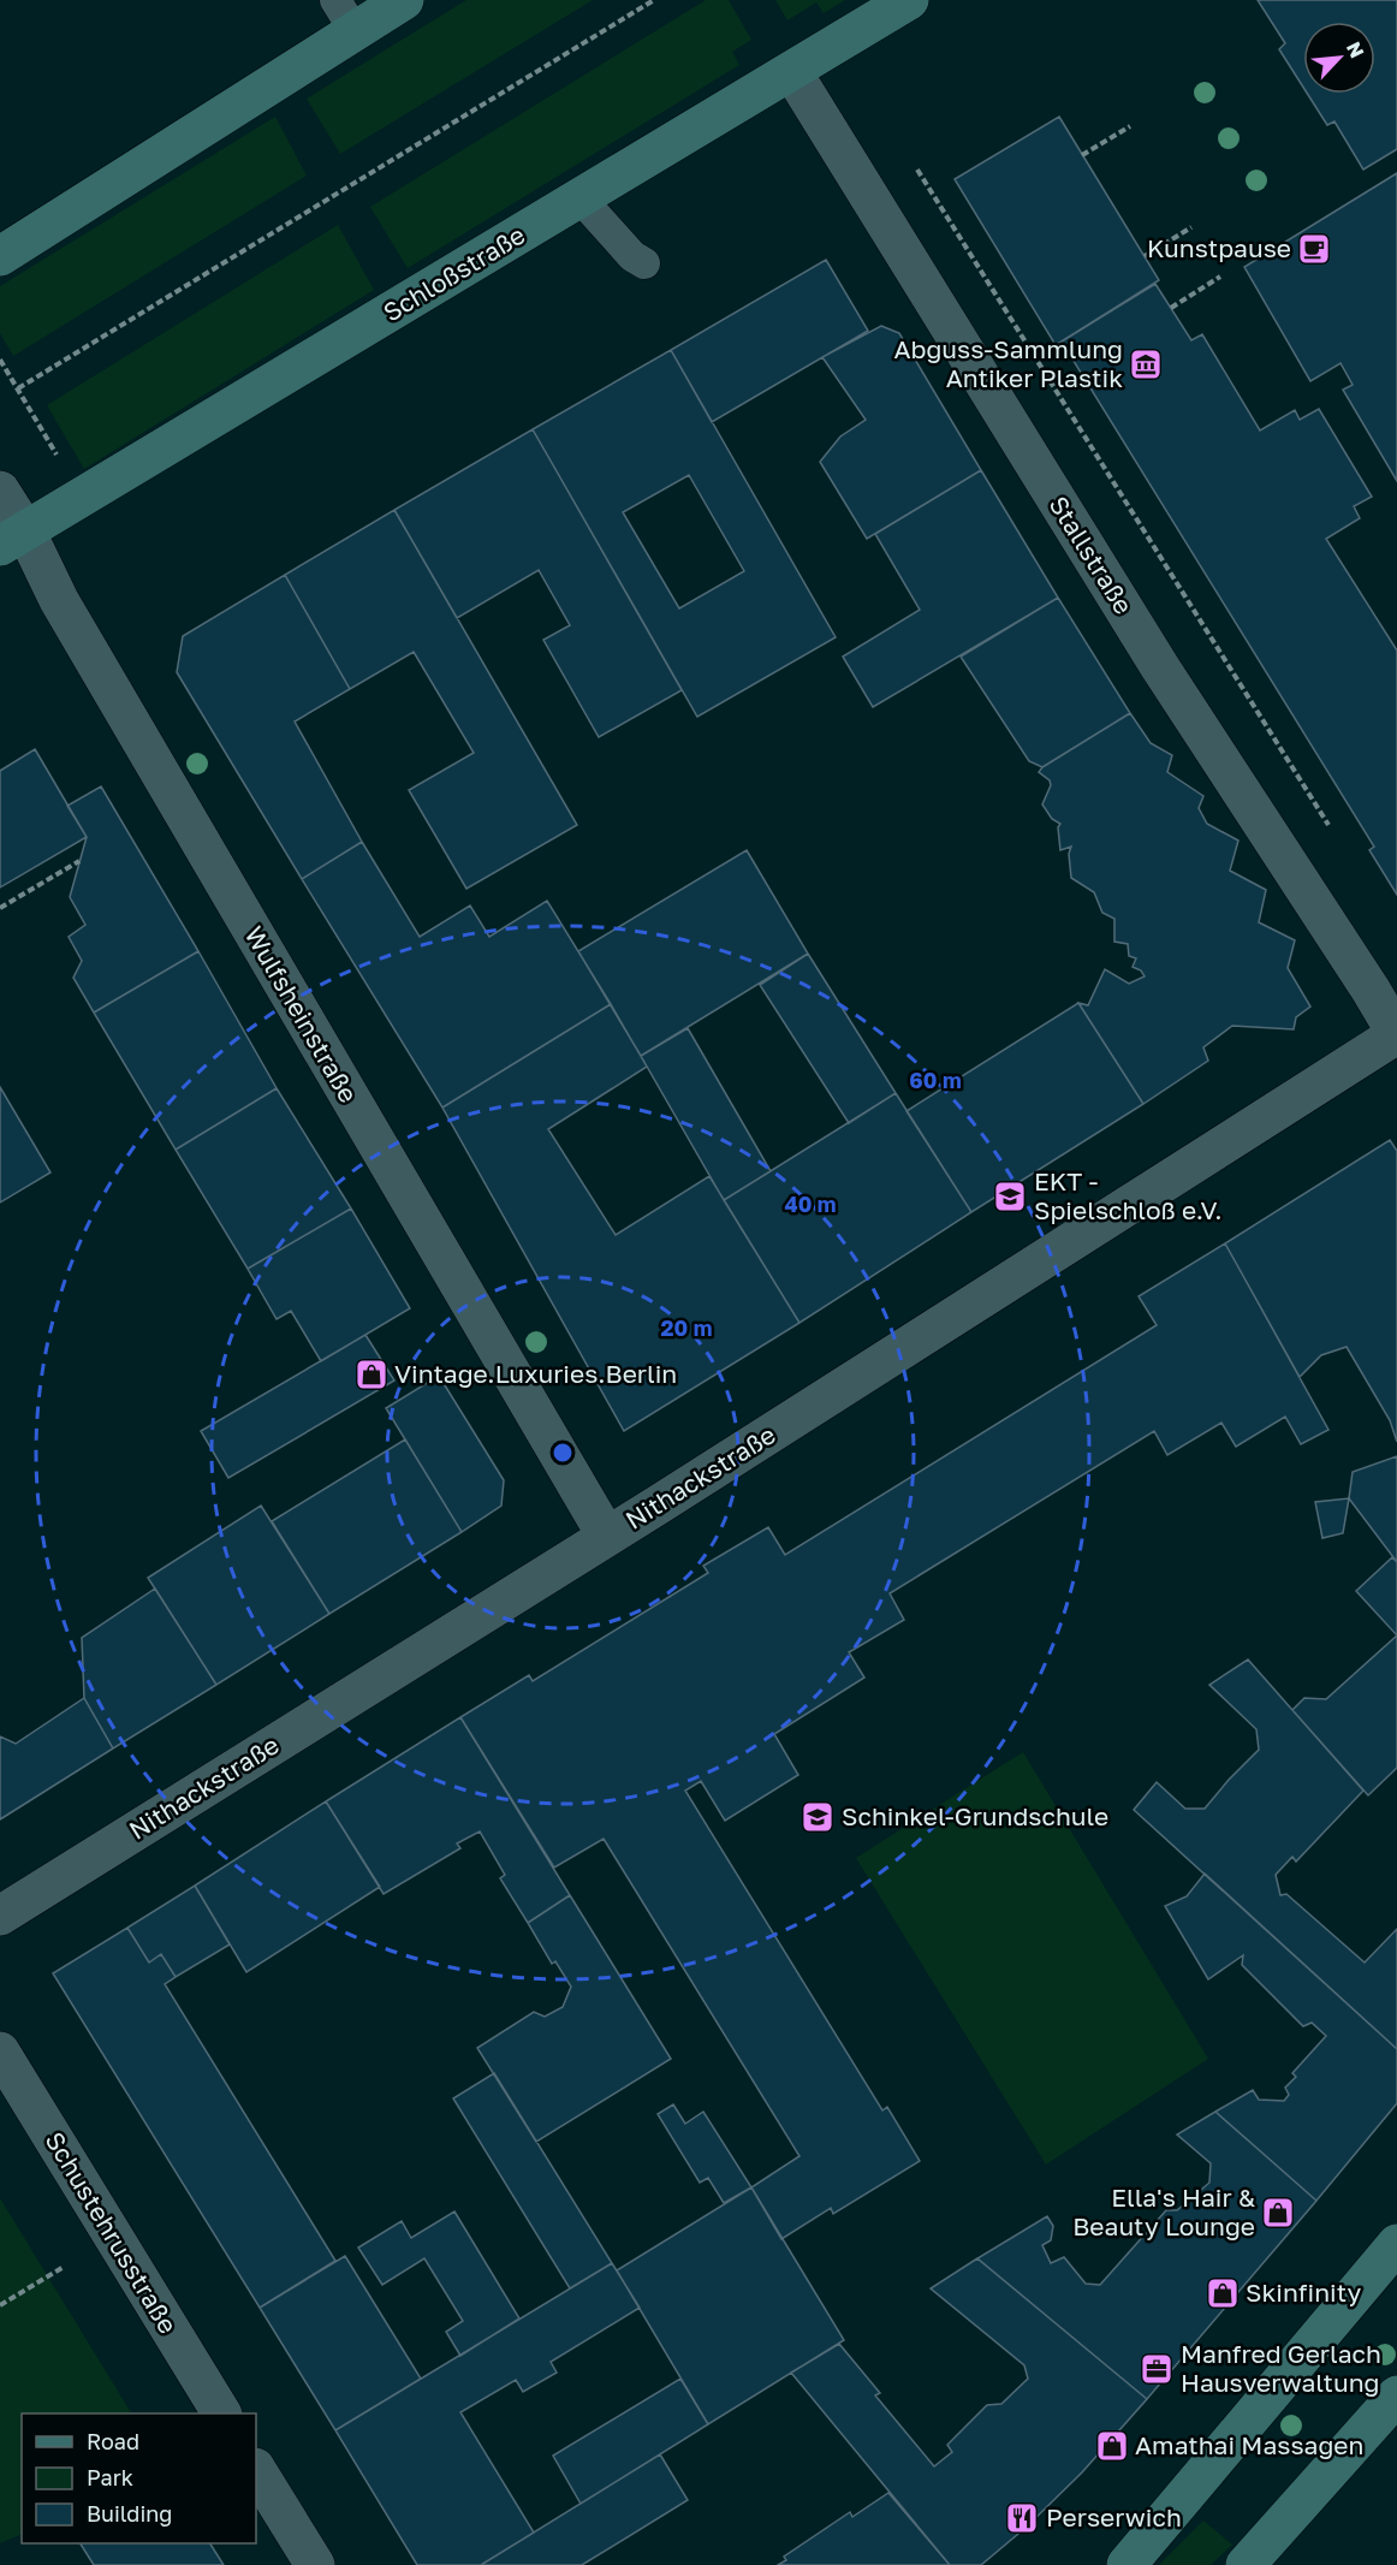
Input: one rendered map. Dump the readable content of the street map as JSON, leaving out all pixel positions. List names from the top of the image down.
{
  "streets": {
    "street": [
      "Schloßstraße",
      "Stallstraße",
      "Wulfsheinstraße",
      "Nithackstraße",
      "Schustehrusstraße"
    ]
  },
  "crossings": [
    ["Schloßstraße", "Stallstraße"],
    ["Schloßstraße", "Wulfsheinstraße"],
    ["Stallstraße", "Nithackstraße"],
    ["Wulfsheinstraße", "Nithackstraße"]
  ],
  "places": {
    "cafe": ["Kunstpause"],
    "museum": ["Abguss-Sammlung Antiker Plastik"],
    "school or university": ["EKT - Spielschloß e.V.", "Schinkel-Grundschule"],
    "shop": [
      "Vintage.Luxuries.Berlin",
      "Ella's Hair & Beauty Lounge",
      "Skinfinity",
      "Amathai Massagen"
    ],
    "office": ["Manfred Gerlach Hausverwaltung"],
    "restaurant": ["Perserwich"]
  },
  "legend": ["Road", "Park", "Building"],
  "north": "top right",
  "rings": ["60 m", "40 m", "20 m"]
}
